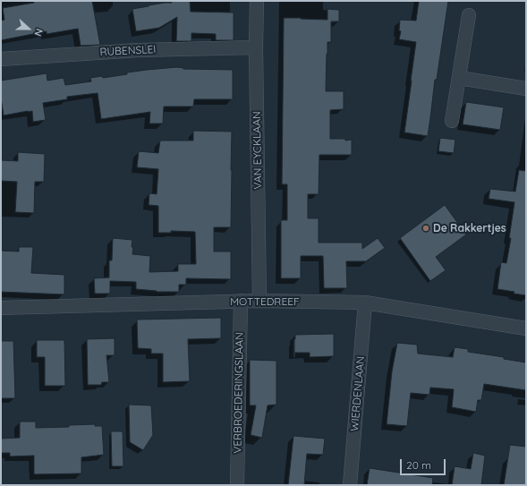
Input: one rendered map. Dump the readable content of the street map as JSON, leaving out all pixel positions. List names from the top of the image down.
{
  "streets": {
    "street": [
      "RUBENSLEI",
      "VAN EYCKLAAN",
      "MOTTEDREEF",
      "VERBROEDERINGSLAAN",
      "WIERDENLAAN"
    ]
  },
  "crossings": [
    ["RUBENSLEI", "VAN EYCKLAAN"],
    ["VAN EYCKLAAN", "MOTTEDREEF"],
    ["MOTTEDREEF", "VERBROEDERINGSLAAN"],
    ["MOTTEDREEF", "WIERDENLAAN"]
  ],
  "places": ["De Rakkertjes"],
  "scale_bar": "20 m",
  "north": "right"
}
